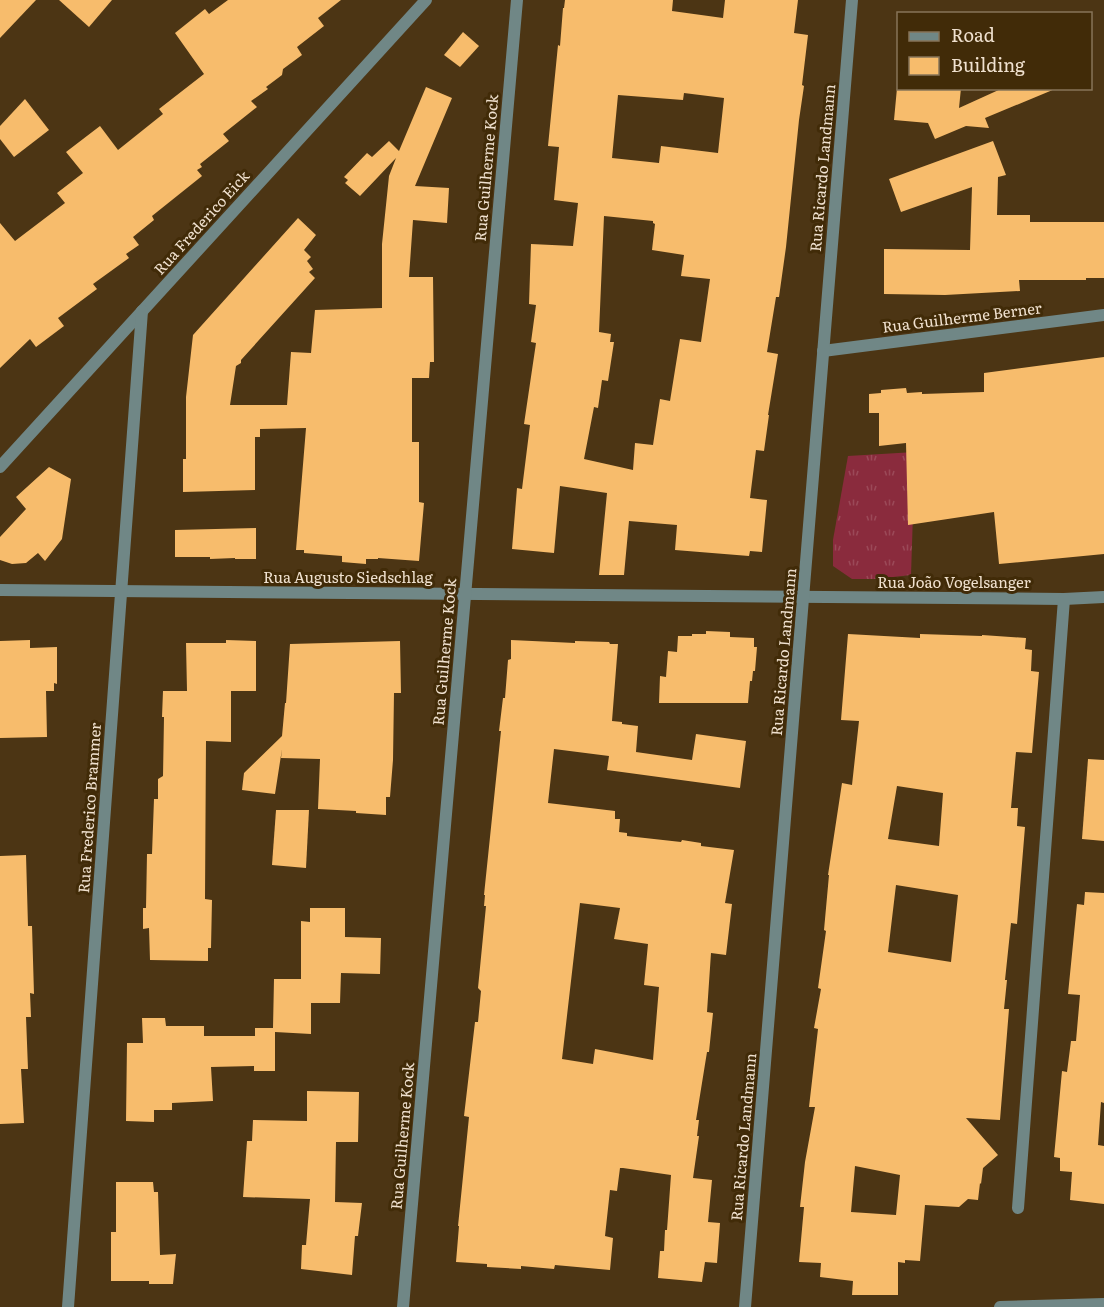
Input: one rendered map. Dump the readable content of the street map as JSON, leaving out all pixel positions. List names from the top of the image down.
{
  "streets": {
    "street": [
      "Rua Guilherme Kock",
      "Rua Ricardo Landmann",
      "Rua Frederico Eick",
      "Rua Guilherme Berner",
      "Rua Augusto Siedschlag",
      "Rua João Vogelsanger",
      "Rua Frederico Brammer"
    ]
  },
  "crossings": [
    ["Rua Guilherme Kock", "Rua Augusto Siedschlag"],
    ["Rua Ricardo Landmann", "Rua Guilherme Berner"],
    ["Rua Ricardo Landmann", "Rua Augusto Siedschlag"],
    ["Rua Ricardo Landmann", "Rua João Vogelsanger"],
    ["Rua Frederico Eick", "Rua Frederico Brammer"],
    ["Rua Augusto Siedschlag", "Rua João Vogelsanger"],
    ["Rua Augusto Siedschlag", "Rua Frederico Brammer"]
  ],
  "legend": ["Road", "Building"]
}
